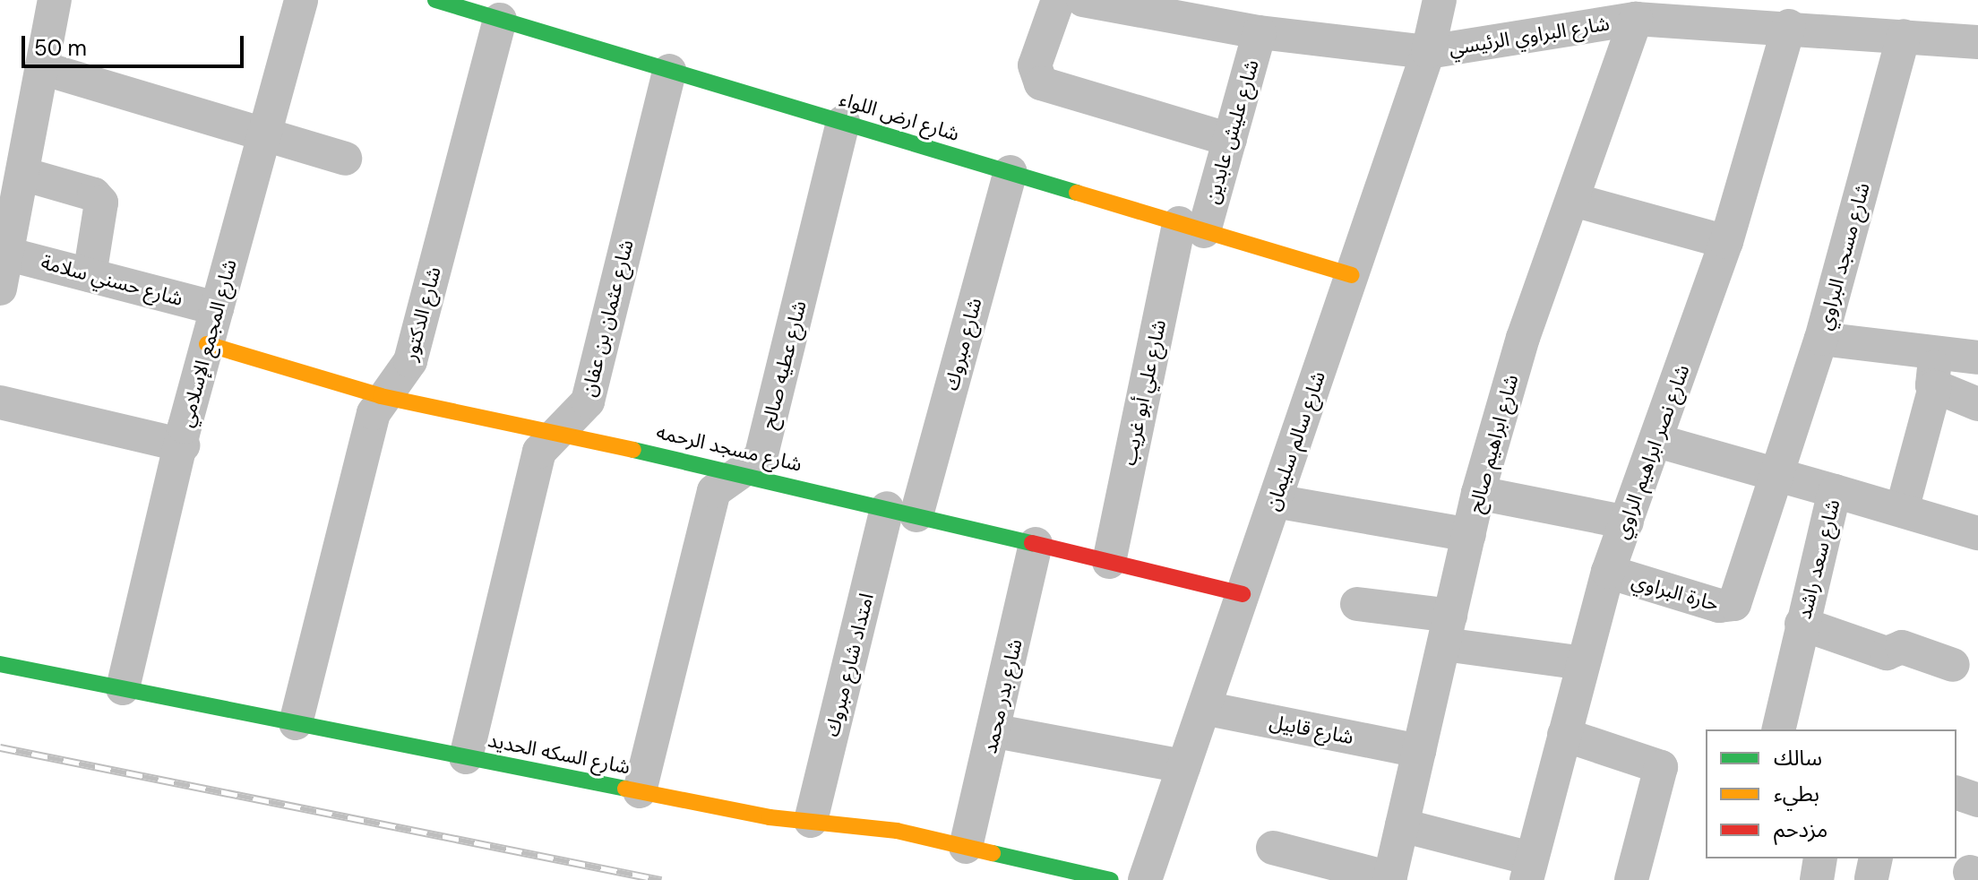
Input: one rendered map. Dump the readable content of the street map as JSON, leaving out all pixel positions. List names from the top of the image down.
{
  "streets": {
    "street": [
      "شارع البراوي الرئيسي",
      "شارع ارض اللواء",
      "شارع عليش عابدين",
      "شارع مسجد البراوي",
      "شارع حسني سلامة",
      "شارع الدكتور",
      "شارع عثمان بن عفان",
      "شارع المجمع الإسلامي",
      "شارع مبروك",
      "شارع عطيه صالح",
      "شارع علي أبو غريب",
      "شارع سالم سليمان",
      "شارع ابراهيم صالح",
      "شارع مسجد الرحمه",
      "شارع نصر ابراهيم الراوي",
      "شارع سعد راشد",
      "حارة البراوي",
      "امتداد شارع مبروك",
      "شارع بدر محمد",
      "شارع قابيل",
      "شارع السكه الحديد"
    ]
  },
  "crossings": [
    ["شارع البراوي الرئيسي", "شارع عليش عابدين"],
    ["شارع البراوي الرئيسي", "شارع مسجد البراوي"],
    ["شارع البراوي الرئيسي", "شارع سالم سليمان"],
    ["شارع البراوي الرئيسي", "شارع ابراهيم صالح"],
    ["شارع البراوي الرئيسي", "شارع نصر ابراهيم الراوي"],
    ["شارع ارض اللواء", "شارع عليش عابدين"],
    ["شارع ارض اللواء", "شارع الدكتور"],
    ["شارع ارض اللواء", "شارع عثمان بن عفان"],
    ["شارع ارض اللواء", "شارع مبروك"],
    ["شارع ارض اللواء", "شارع عطيه صالح"],
    ["شارع ارض اللواء", "شارع علي أبو غريب"],
    ["شارع ارض اللواء", "شارع سالم سليمان"],
    ["شارع عليش عابدين", "شارع علي أبو غريب"],
    ["شارع مسجد البراوي", "حارة البراوي"],
    ["شارع حسني سلامة", "شارع المجمع الإسلامي"],
    ["شارع الدكتور", "شارع مسجد الرحمه"],
    ["شارع الدكتور", "شارع السكه الحديد"],
    ["شارع عثمان بن عفان", "شارع مسجد الرحمه"],
    ["شارع عثمان بن عفان", "شارع السكه الحديد"],
    ["شارع المجمع الإسلامي", "شارع مسجد الرحمه"],
    ["شارع المجمع الإسلامي", "شارع السكه الحديد"],
    ["شارع مبروك", "شارع مسجد الرحمه"],
    ["شارع مبروك", "امتداد شارع مبروك"],
    ["شارع عطيه صالح", "شارع مسجد الرحمه"],
    ["شارع عطيه صالح", "شارع السكه الحديد"],
    ["شارع علي أبو غريب", "شارع مسجد الرحمه"],
    ["شارع سالم سليمان", "شارع مسجد الرحمه"],
    ["شارع سالم سليمان", "شارع قابيل"],
    ["شارع ابراهيم صالح", "شارع قابيل"],
    ["شارع مسجد الرحمه", "امتداد شارع مبروك"],
    ["شارع مسجد الرحمه", "شارع بدر محمد"],
    ["شارع نصر ابراهيم الراوي", "حارة البراوي"],
    ["امتداد شارع مبروك", "شارع السكه الحديد"],
    ["شارع بدر محمد", "شارع السكه الحديد"]
  ],
  "legend": ["سالك", "بطيء", "مزدحم"],
  "scale_bar": "50 m"
}
